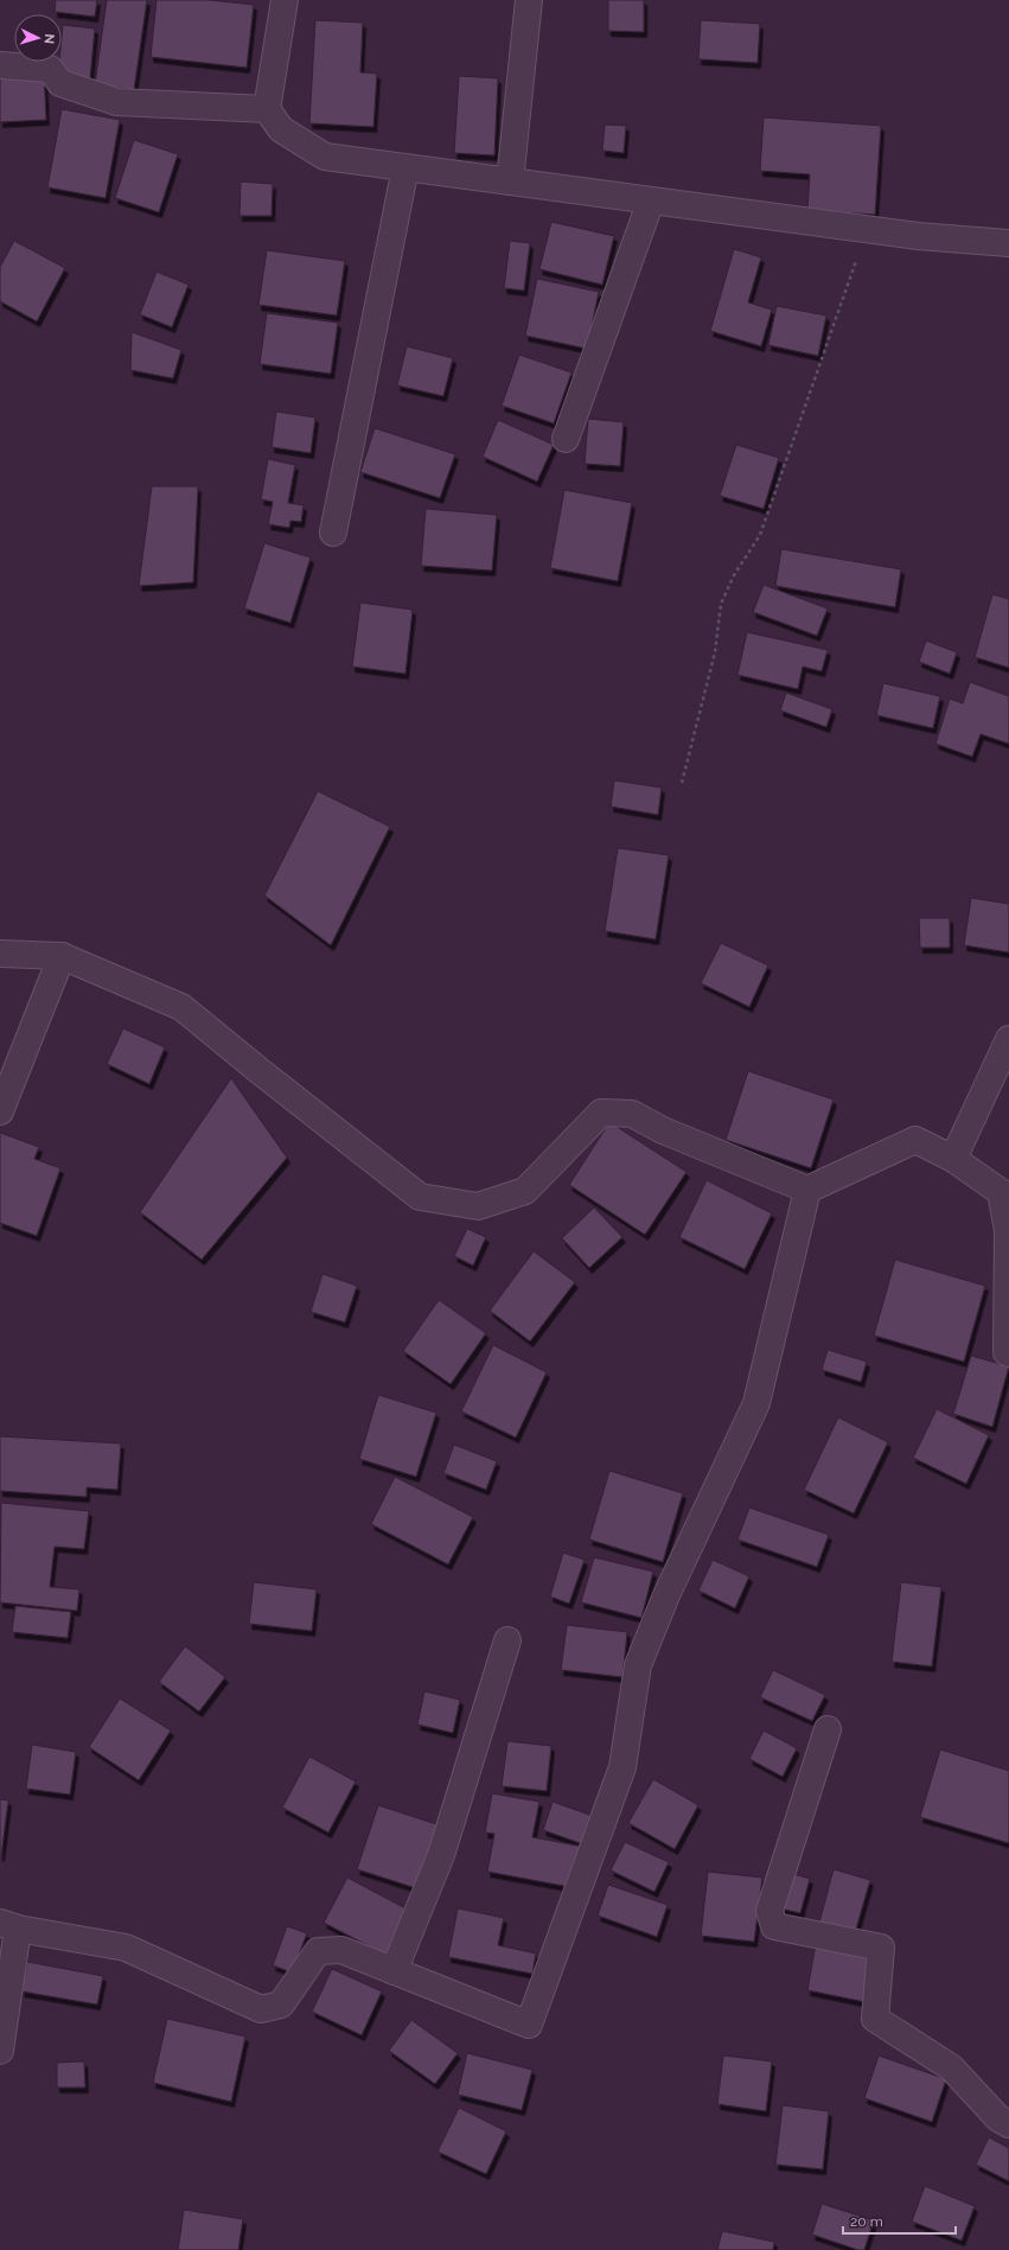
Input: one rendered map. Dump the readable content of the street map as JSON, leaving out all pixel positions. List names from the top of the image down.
{
  "scale_bar": "20 m",
  "north": "right"
}
